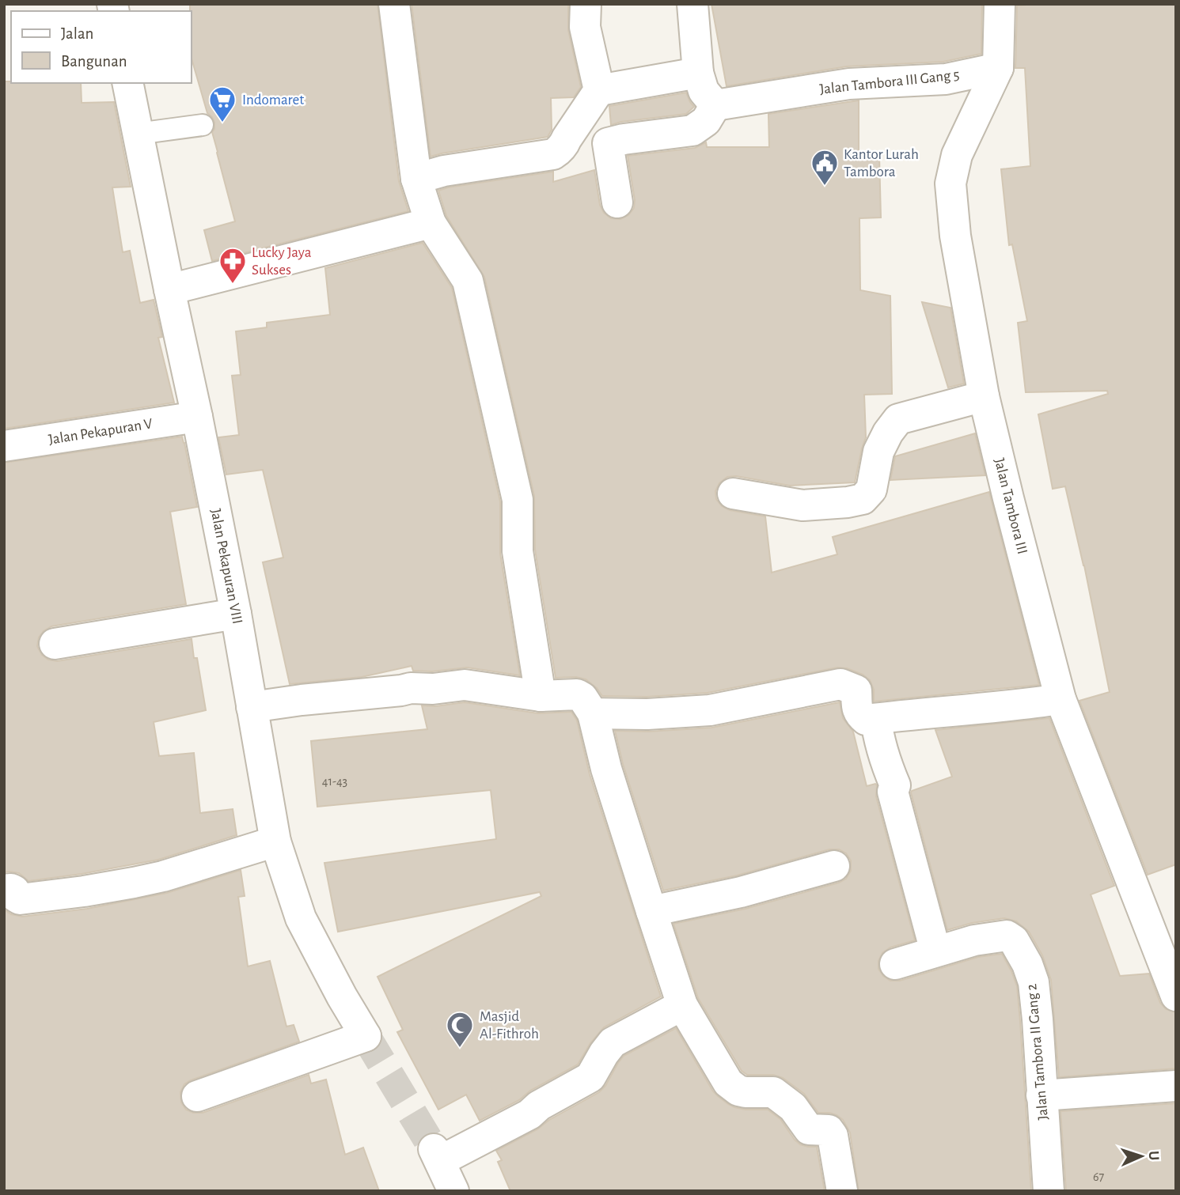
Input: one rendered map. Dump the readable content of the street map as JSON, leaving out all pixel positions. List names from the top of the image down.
{
  "streets": {
    "street": [
      "Jalan Tambora III Gang 5",
      "Jalan Pekapuran V",
      "Jalan Tambora III",
      "Jalan Pekapuran VIII",
      "Jalan Tambora II Gang 2"
    ]
  },
  "crossings": [
    ["Jalan Tambora III Gang 5", "Jalan Tambora III"],
    ["Jalan Pekapuran V", "Jalan Pekapuran VIII"]
  ],
  "places": {
    "supermarket": ["Indomaret"],
    "public building": ["Kantor Lurah Tambora"],
    "pharmacy": ["Lucky Jaya Sukses"],
    "mosque": ["Masjid Al-Fithroh"]
  },
  "house_numbers": ["41-43", "67"],
  "legend": ["Jalan", "Bangunan"],
  "north": "right"
}
